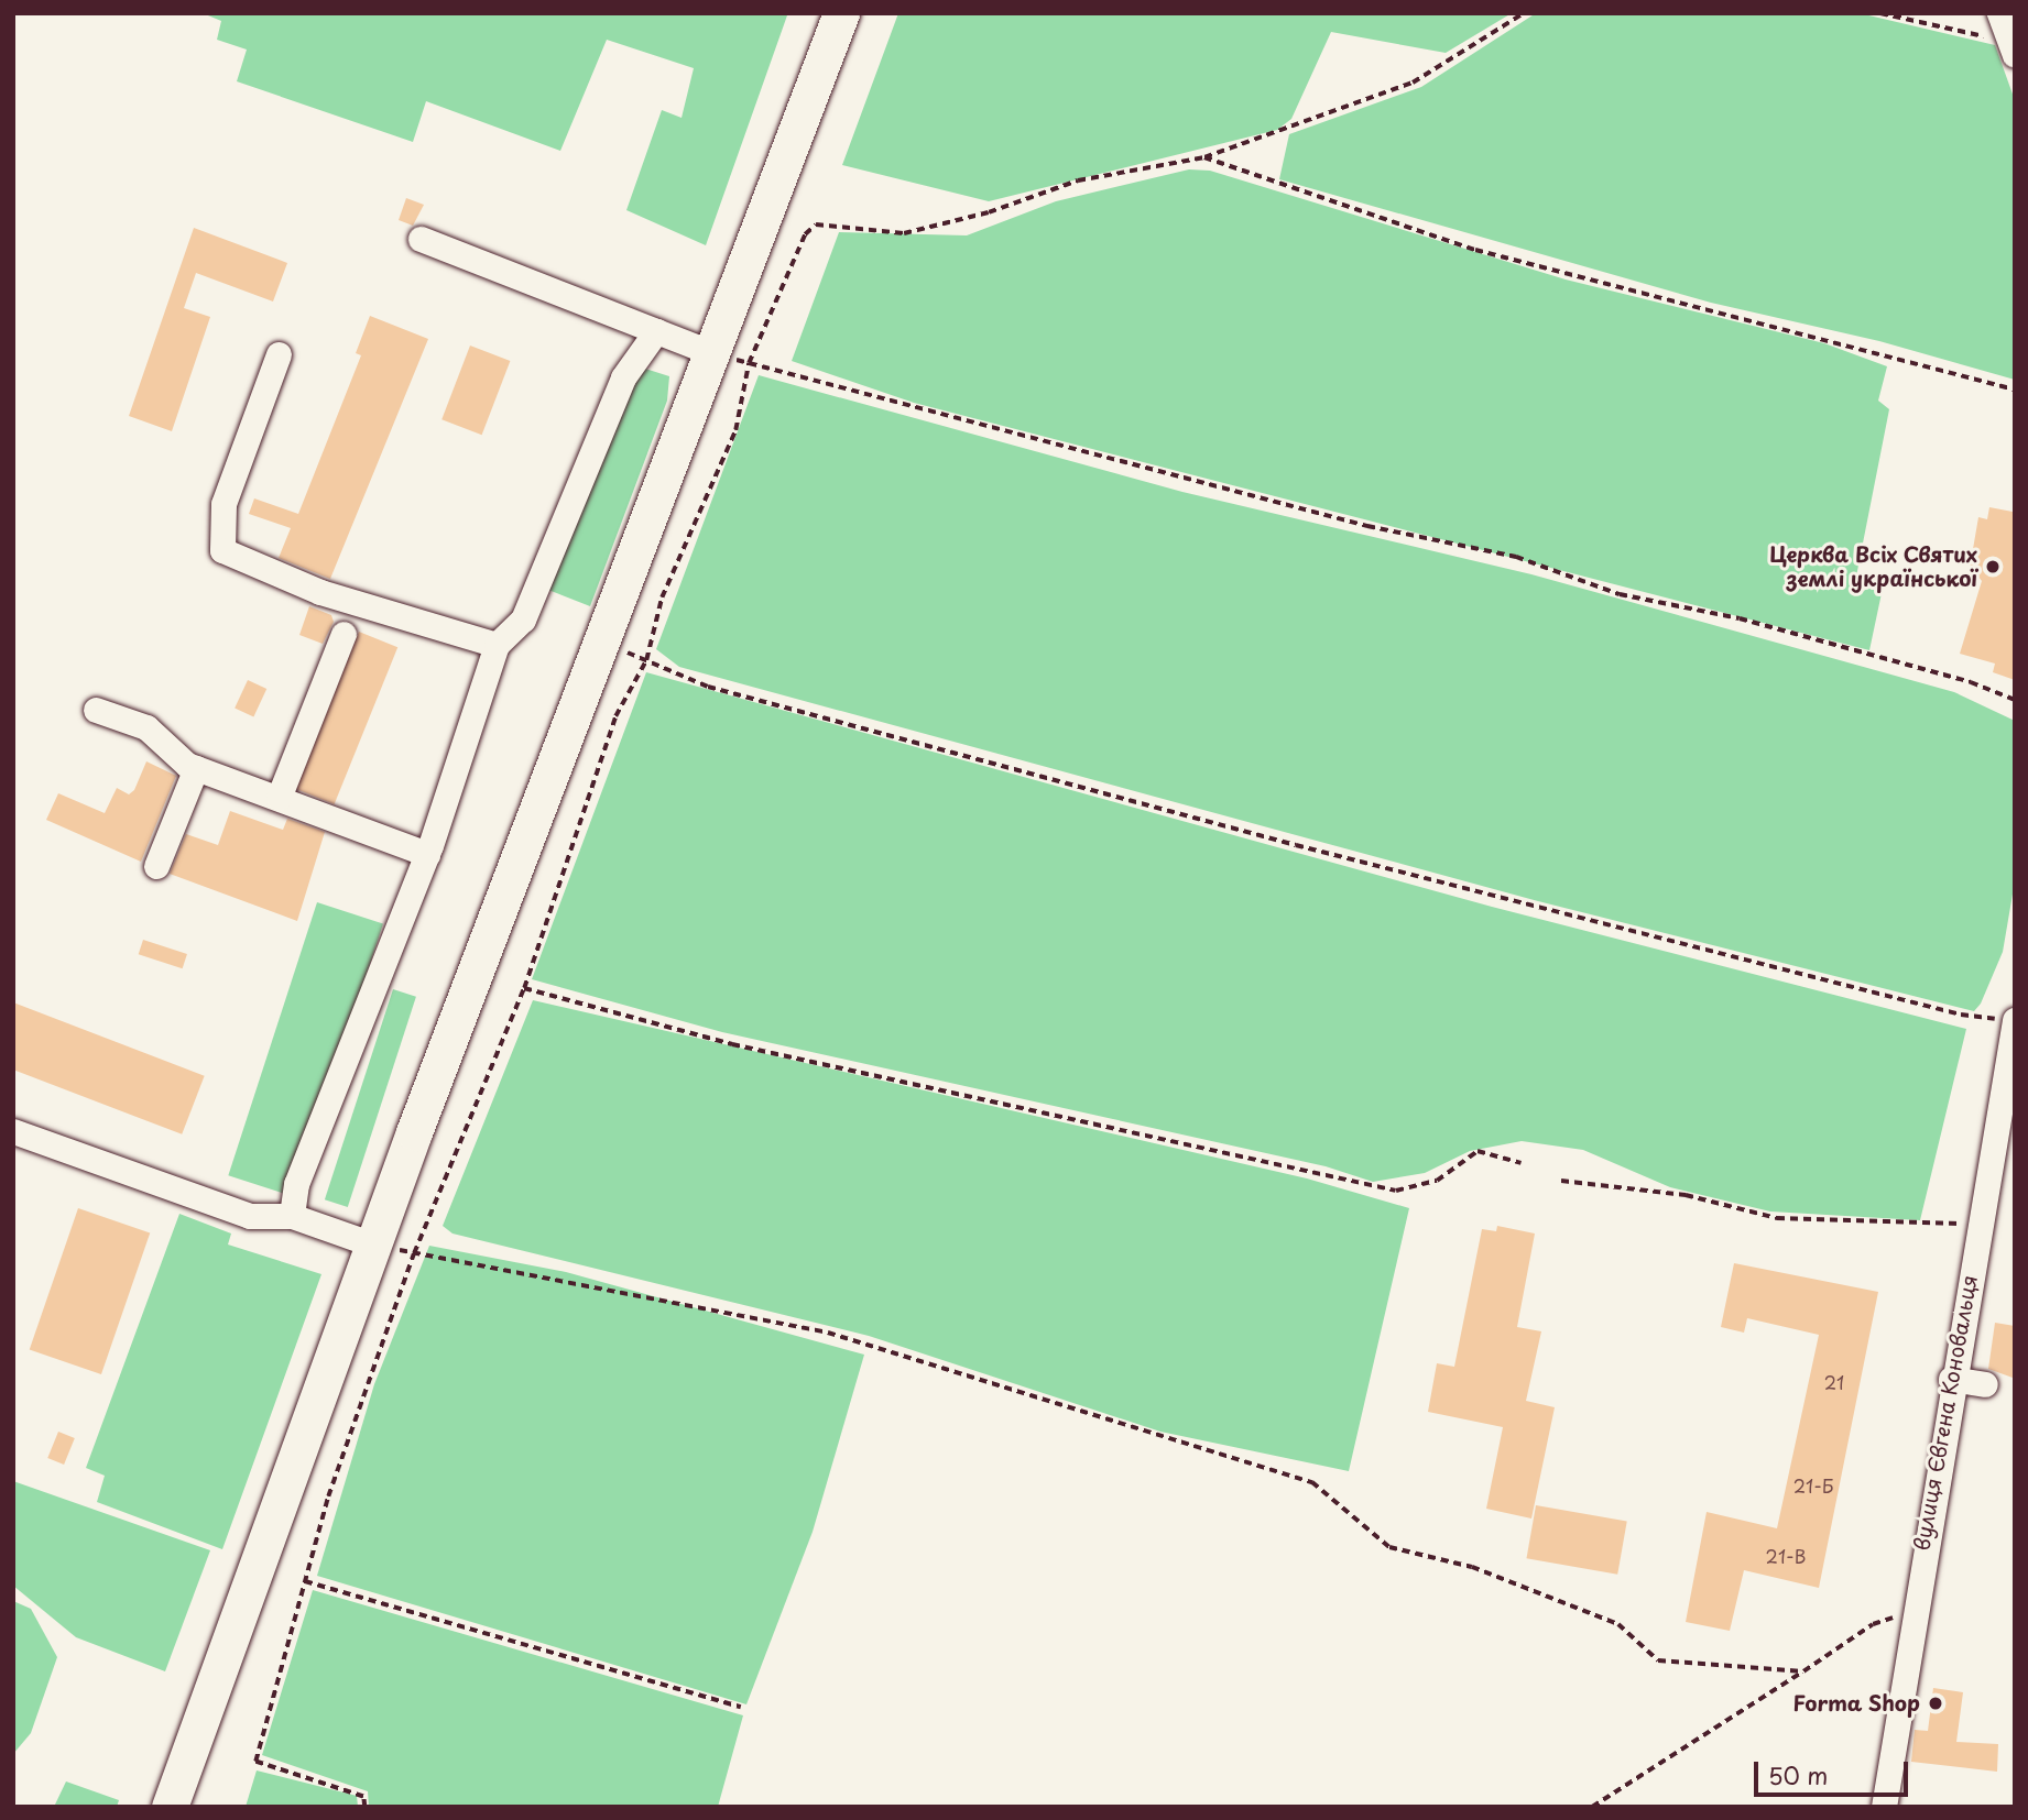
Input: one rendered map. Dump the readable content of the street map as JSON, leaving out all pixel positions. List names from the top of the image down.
{
  "streets": {
    "street": ["вулиця Євгена Коновальця"]
  },
  "places": ["Церква Всіх Святих землі української", "Forma Shop"],
  "house_numbers": ["21", "21-Б", "21-В"],
  "scale_bar": "50 m"
}
